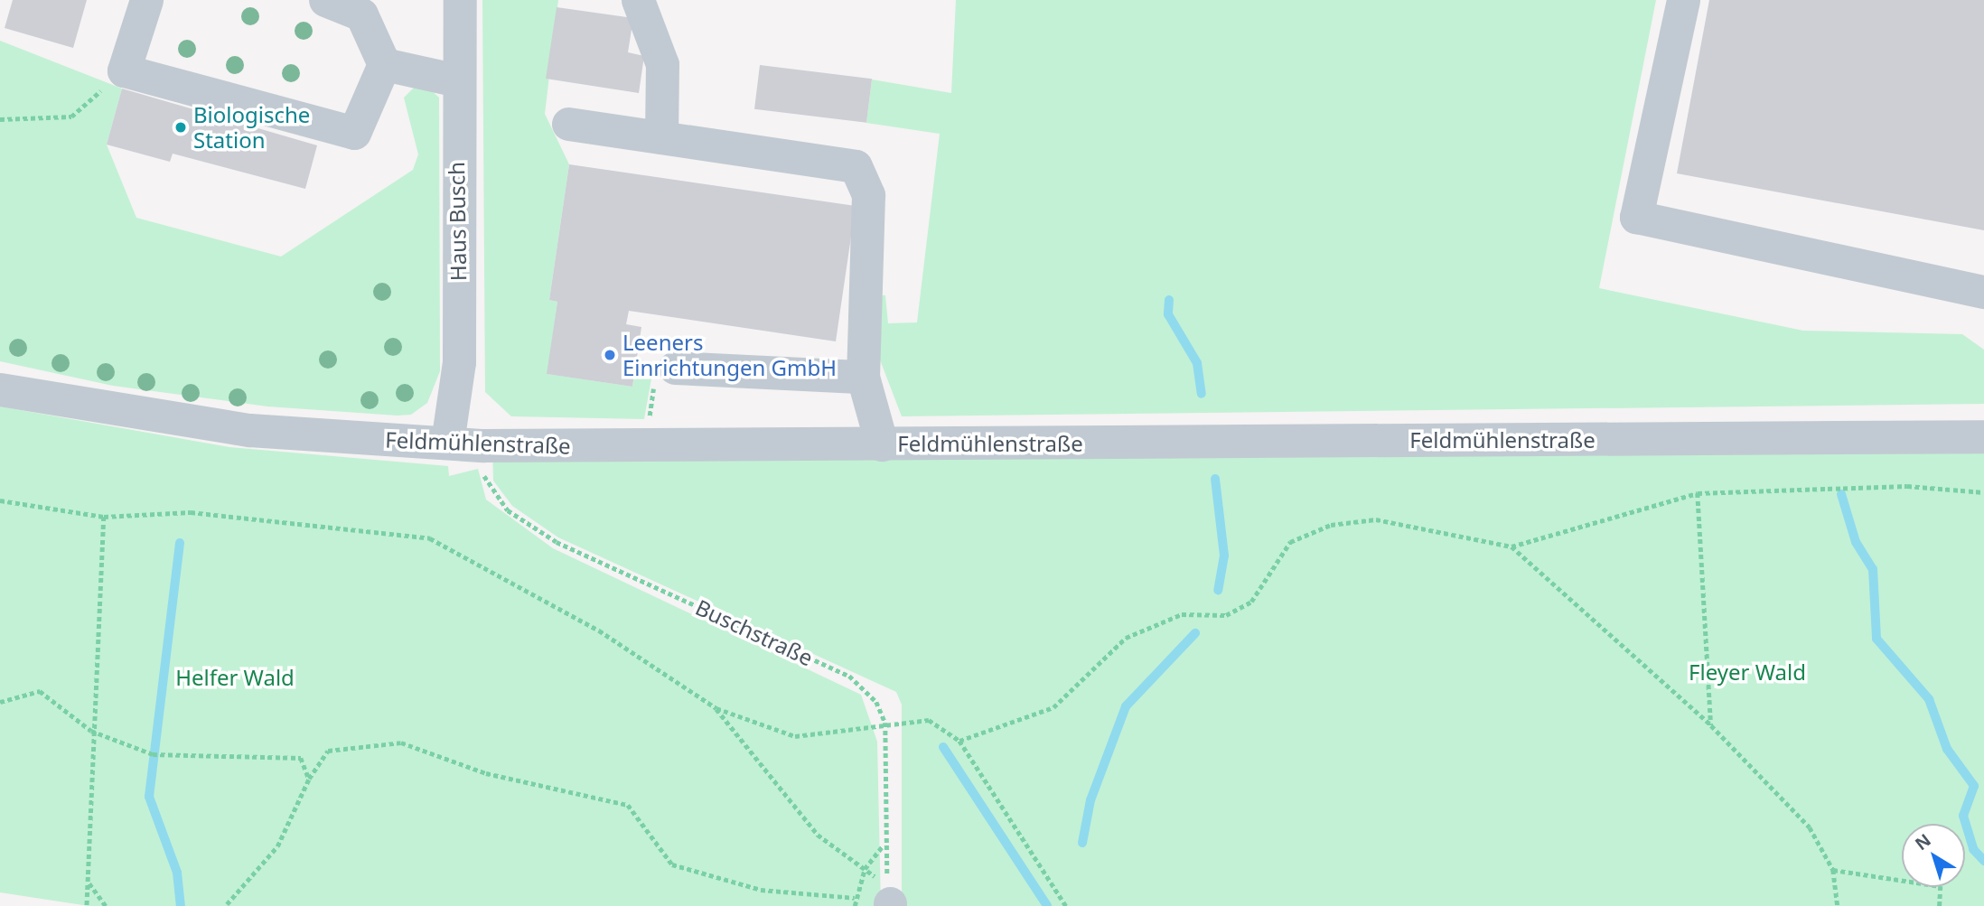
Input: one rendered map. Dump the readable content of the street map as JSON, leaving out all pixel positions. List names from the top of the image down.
{
  "streets": {
    "street": ["Haus Busch", "Feldmühlenstraße"],
    "path": ["Buschstraße"]
  },
  "crossings": [
    ["Haus Busch", "Feldmühlenstraße"],
    ["Feldmühlenstraße", "Buschstraße"]
  ],
  "parks": ["Fleyer Wald", "Helfer Wald"],
  "places": ["Biologische Station", "Leeners Einrichtungen GmbH"],
  "north": "top left"
}
